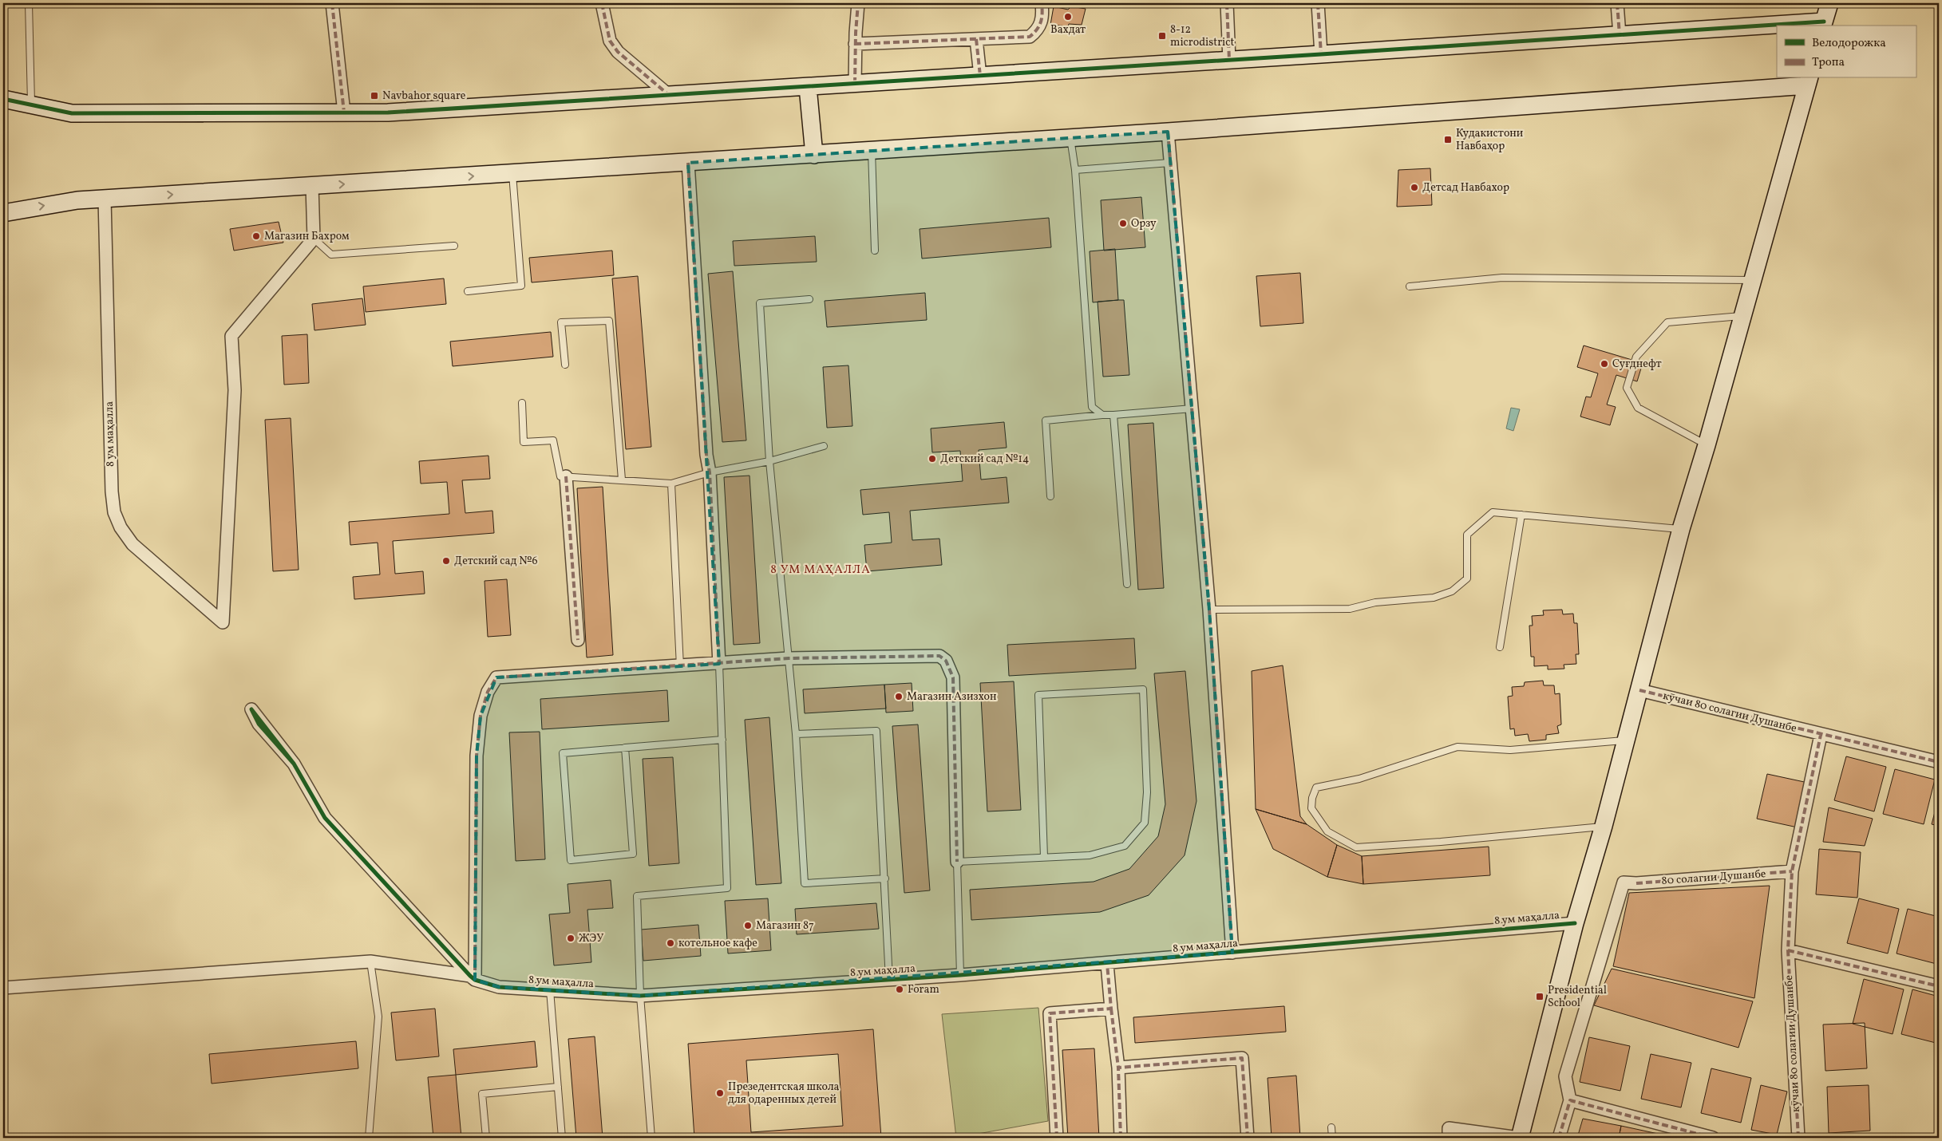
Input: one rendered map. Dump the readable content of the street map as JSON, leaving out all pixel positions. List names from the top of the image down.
{
  "streets": {
    "street": ["8 ум маҳалла", "кӯчаи 80 солагии Душанбе", "80 солагии Душанбе"]
  },
  "crossings": [
    ["кӯчаи 80 солагии Душанбе", "80 солагии Душанбе"]
  ],
  "districts": ["8 УМ МАҲАЛЛА"],
  "places": {
    "other": [
      "Вахдат",
      "Детсад Навбахор",
      "Орзу",
      "Магазин Бахром",
      "Суғднефт",
      "Детский сад №14",
      "Детский сад №6",
      "Магазин Азизхон",
      "Магазин 87",
      "ЖЭУ",
      "котельное кафе",
      "Foram",
      "Презедентская школа для одаренных детей"
    ],
    "transit": [
      "8-12 microdistrict",
      "Navbahor square",
      "Кудакистони Навбаҳор",
      "Presidential School"
    ]
  },
  "legend": ["Велодорожка", "Тропа"]
}
